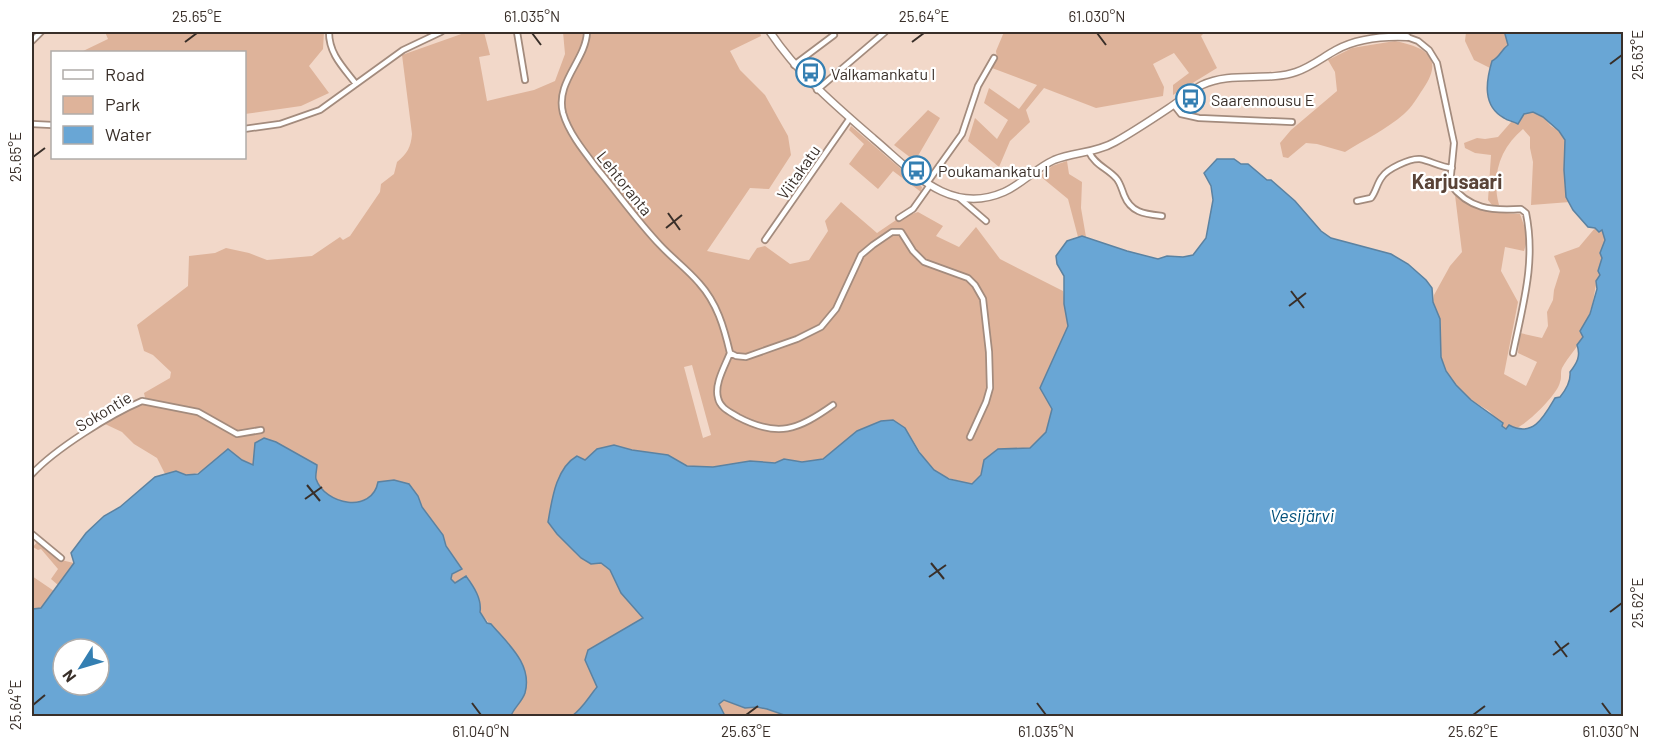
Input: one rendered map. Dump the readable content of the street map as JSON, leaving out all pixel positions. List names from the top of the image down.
{
  "streets": {
    "street": ["Viitakatu", "Lehtoranta", "Sokontie"]
  },
  "districts": ["Karjusaari"],
  "water": ["Vesijärvi"],
  "places": {
    "bus stop": ["Valkamankatu I", "Saarennousu E", "Poukamankatu I"]
  },
  "legend": ["Road", "Park", "Water"],
  "north": "bottom left",
  "coordinates": [
    "25.65°E",
    "61.035°N",
    "25.64°E",
    "61.030°N",
    "25.63°E",
    "25.62°E",
    "61.040°N"
  ]
}
